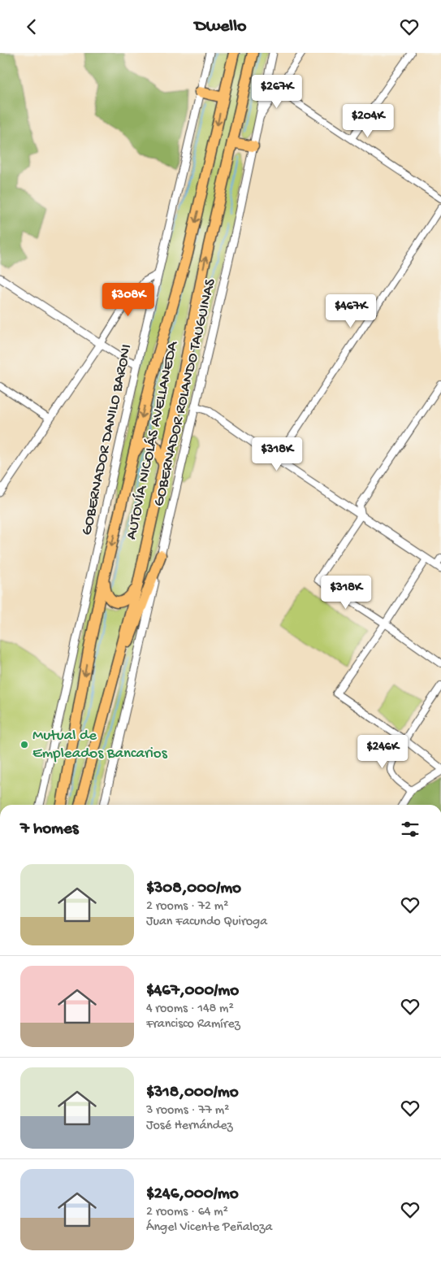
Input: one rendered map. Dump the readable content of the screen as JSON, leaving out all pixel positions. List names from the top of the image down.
{
  "streets": {
    "highway": ["AUTOVÍA NICOLÁS AVELLANEDA"],
    "street": ["GOBERNADOR ROLANDO TAUGUINAS", "GOBERNADOR DANILO BARONI"]
  },
  "places": ["Mutual de Empleados Bancarios"],
  "page": {
    "header": "Dwello",
    "price": [
      "$267K",
      "$204K",
      "$308K",
      "$467K",
      "$318K",
      "$318K",
      "$246K"
    ],
    "heading": "7 homes",
    "list": [
      {
        "name": "$308,000/mo",
        "note": "2 rooms · 72 m² · Juan Facundo Quiroga"
      },
      {
        "name": "$467,000/mo",
        "note": "4 rooms · 148 m² · Francisco Ramírez"
      },
      {
        "name": "$318,000/mo",
        "note": "3 rooms · 77 m² · José Hernández"
      },
      {
        "name": "$246,000/mo",
        "note": "2 rooms · 64 m² · Ángel Vicente Peñaloza"
      }
    ]
  }
}
